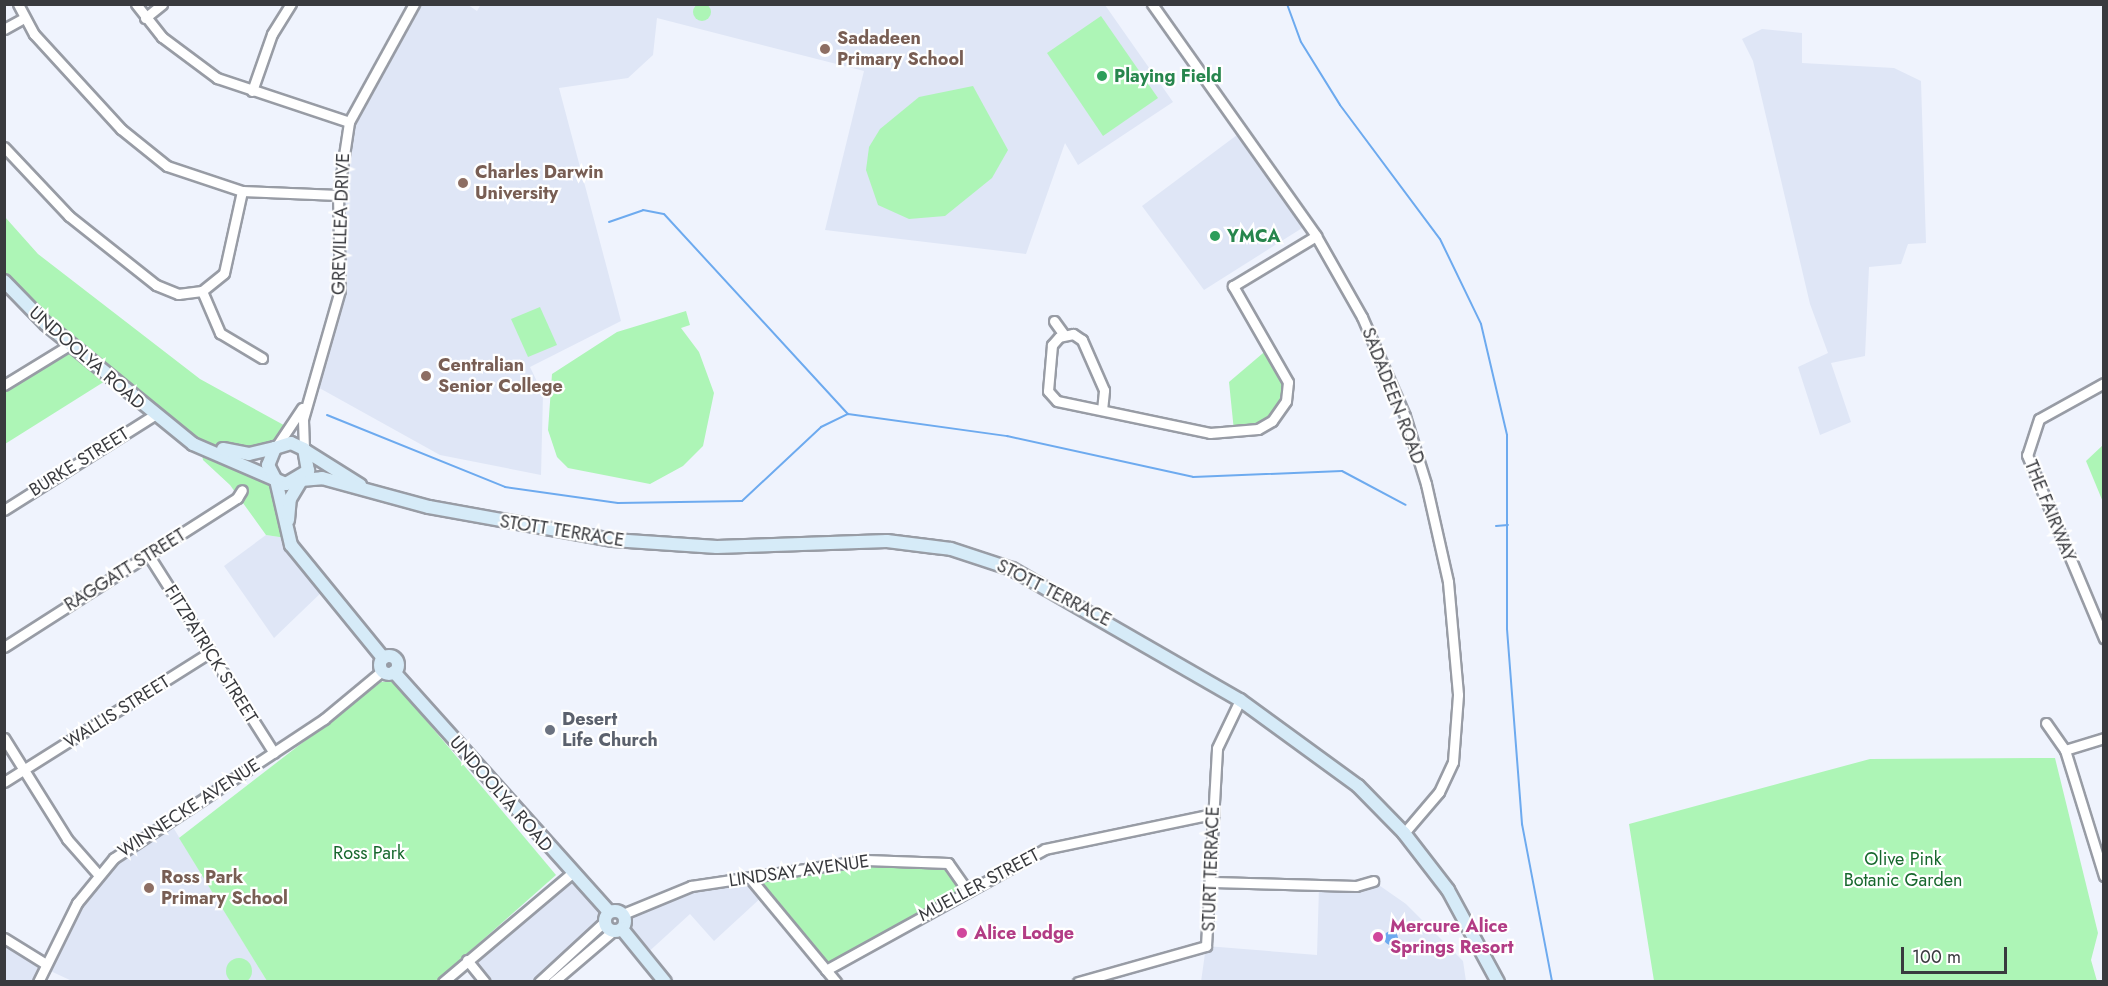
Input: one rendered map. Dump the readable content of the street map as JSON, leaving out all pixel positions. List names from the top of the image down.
{
  "streets": {
    "main road": ["UNDOOLYA ROAD", "STOTT TERRACE"],
    "street": [
      "GREVILLEA DRIVE",
      "SADADEEN ROAD",
      "BURKE STREET",
      "THE FAIRWAY",
      "RAGGATT STREET",
      "FITZPATRICK STREET",
      "WALLIS STREET",
      "WINNECKE AVENUE",
      "STURT TERRACE",
      "LINDSAY AVENUE",
      "MUELLER STREET"
    ]
  },
  "crossings": [
    ["GREVILLEA DRIVE", "UNDOOLYA ROAD"],
    ["GREVILLEA DRIVE", "STOTT TERRACE"],
    ["UNDOOLYA ROAD", "BURKE STREET"],
    ["UNDOOLYA ROAD", "STOTT TERRACE"],
    ["UNDOOLYA ROAD", "WINNECKE AVENUE"],
    ["SADADEEN ROAD", "STOTT TERRACE"],
    ["STOTT TERRACE", "STURT TERRACE"],
    ["RAGGATT STREET", "FITZPATRICK STREET"],
    ["FITZPATRICK STREET", "WALLIS STREET"],
    ["FITZPATRICK STREET", "WINNECKE AVENUE"],
    ["STURT TERRACE", "MUELLER STREET"],
    ["LINDSAY AVENUE", "MUELLER STREET"]
  ],
  "parks": ["Ross Park", "Olive Pink Botanic Garden"],
  "places": [
    "Sadadeen Primary School",
    "Playing Field",
    "Charles Darwin University",
    "YMCA",
    "Centralian Senior College",
    "Desert Life Church",
    "Ross Park Primary School",
    "Alice Lodge",
    "Mercure Alice Springs Resort"
  ],
  "scale_bar": "100 m"
}
